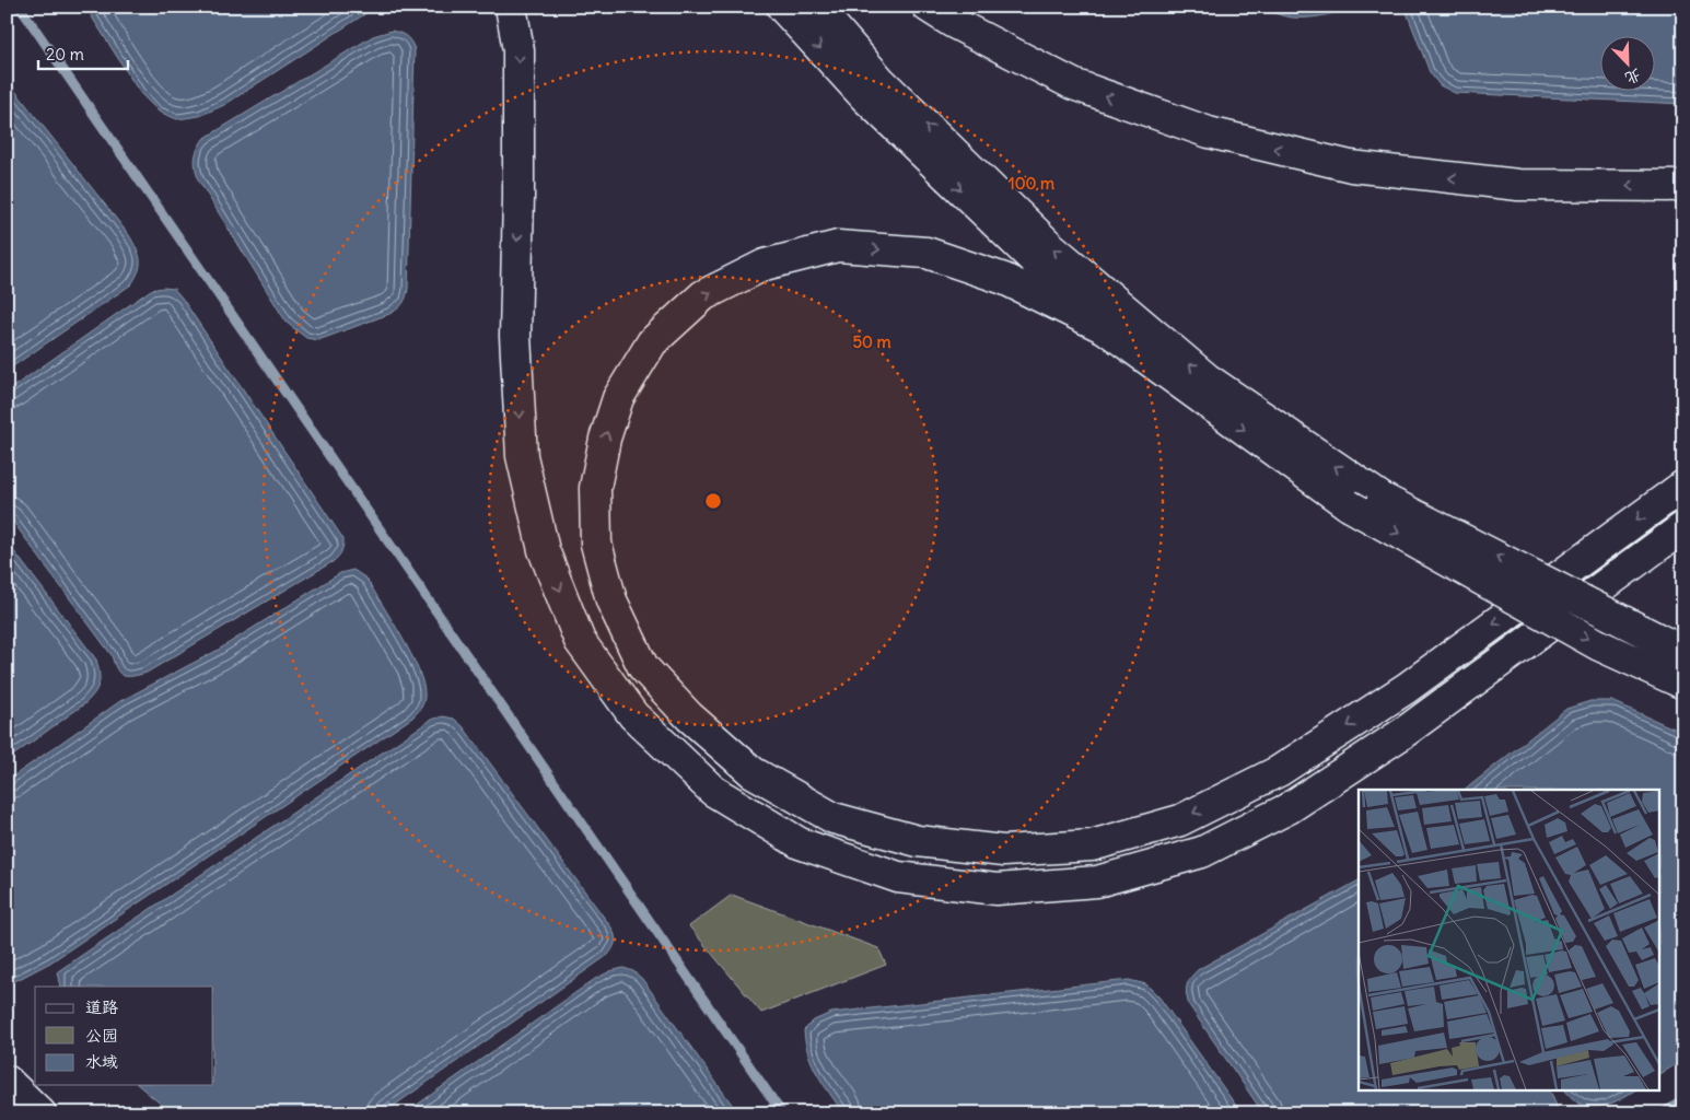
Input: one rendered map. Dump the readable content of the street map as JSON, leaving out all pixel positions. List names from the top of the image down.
{
  "legend": ["道路", "公园", "水域"],
  "scale_bar": "20 m",
  "north": "bottom right",
  "rings": ["100 m", "50 m"]
}
